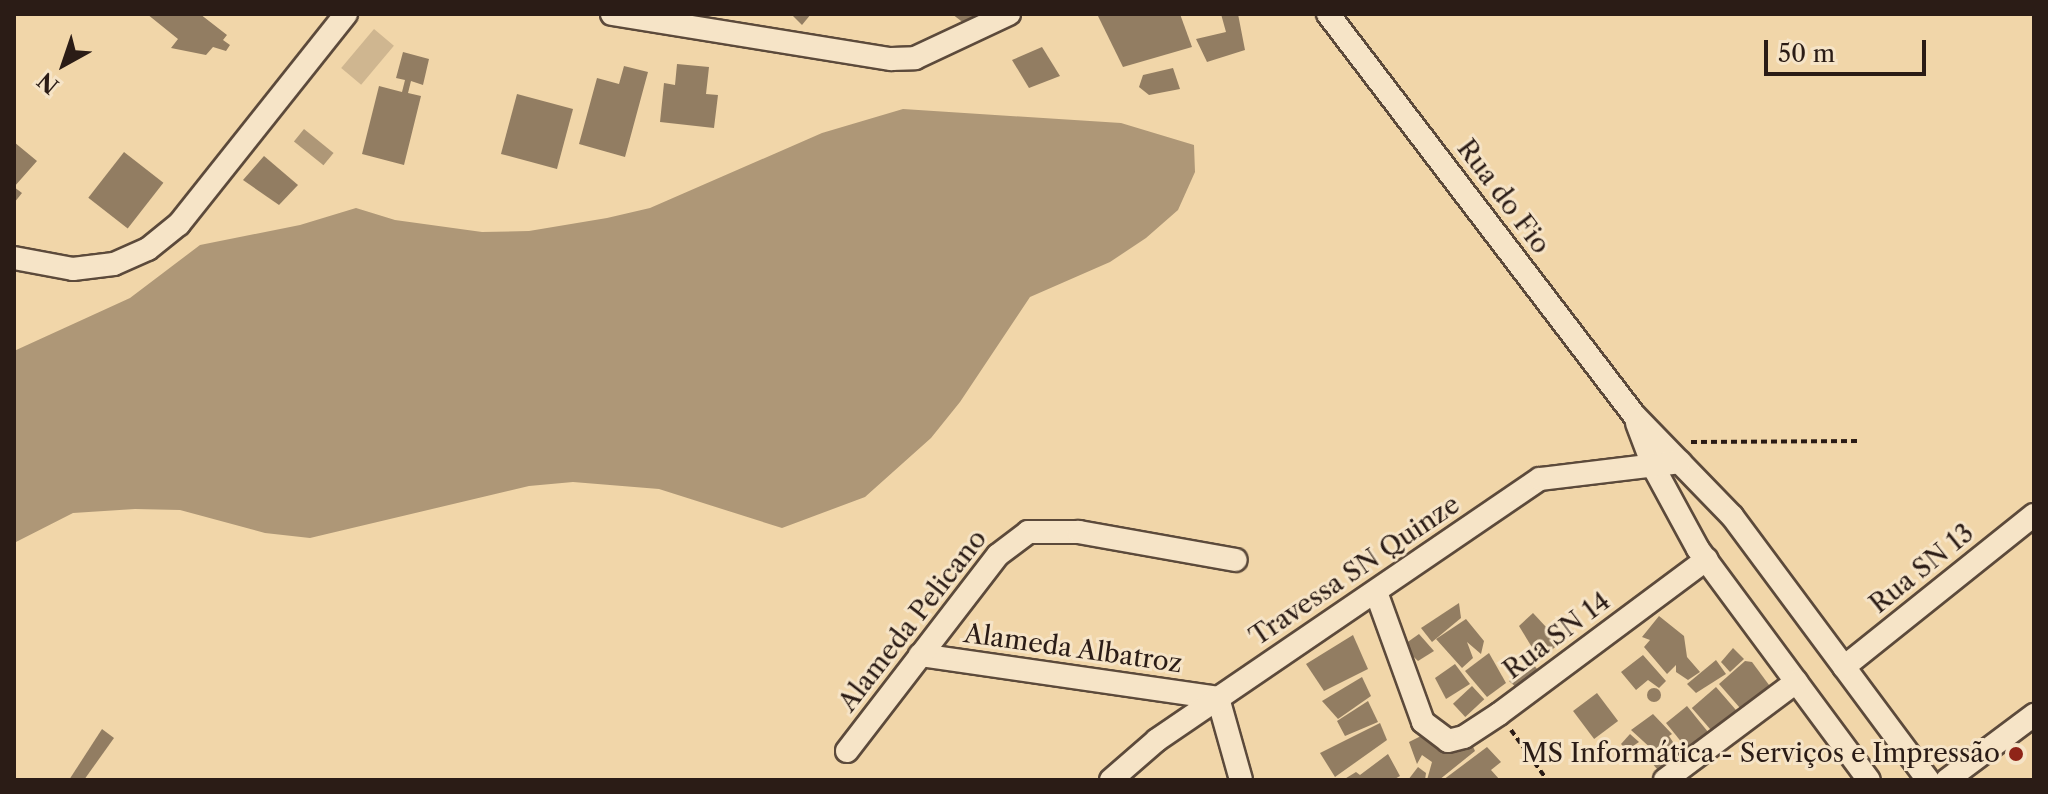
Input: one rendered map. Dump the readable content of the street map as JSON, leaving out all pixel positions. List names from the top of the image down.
{
  "streets": {
    "street": [
      "Rua do Fio",
      "Rua SN 13",
      "Travessa SN Quinze",
      "Alameda Pelicano",
      "Rua SN 14",
      "Alameda Albatroz"
    ]
  },
  "crossings": [
    ["Rua do Fio", "Rua SN 13"],
    ["Rua do Fio", "Travessa SN Quinze"],
    ["Rua do Fio", "Rua SN 14"],
    ["Travessa SN Quinze", "Rua SN 14"],
    ["Travessa SN Quinze", "Alameda Albatroz"],
    ["Alameda Pelicano", "Alameda Albatroz"]
  ],
  "places": ["MS Informática - Serviços e Impressão"],
  "scale_bar": "50 m",
  "north": "bottom left"
}
